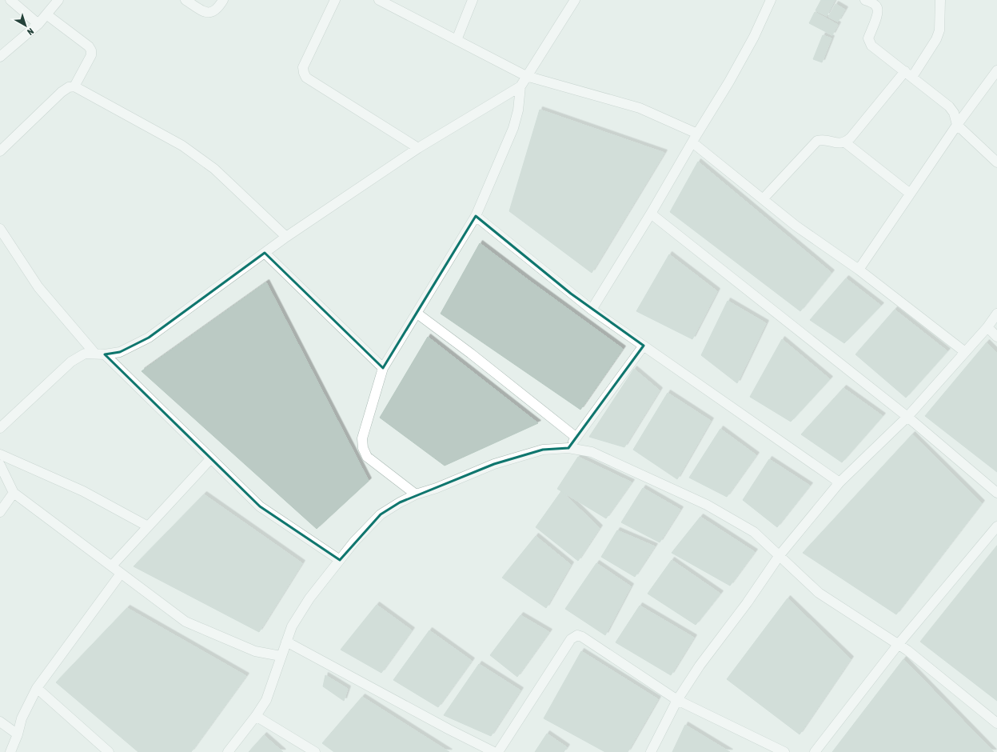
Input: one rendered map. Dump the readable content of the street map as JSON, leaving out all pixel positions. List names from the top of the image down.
{
  "north": "bottom right"
}
